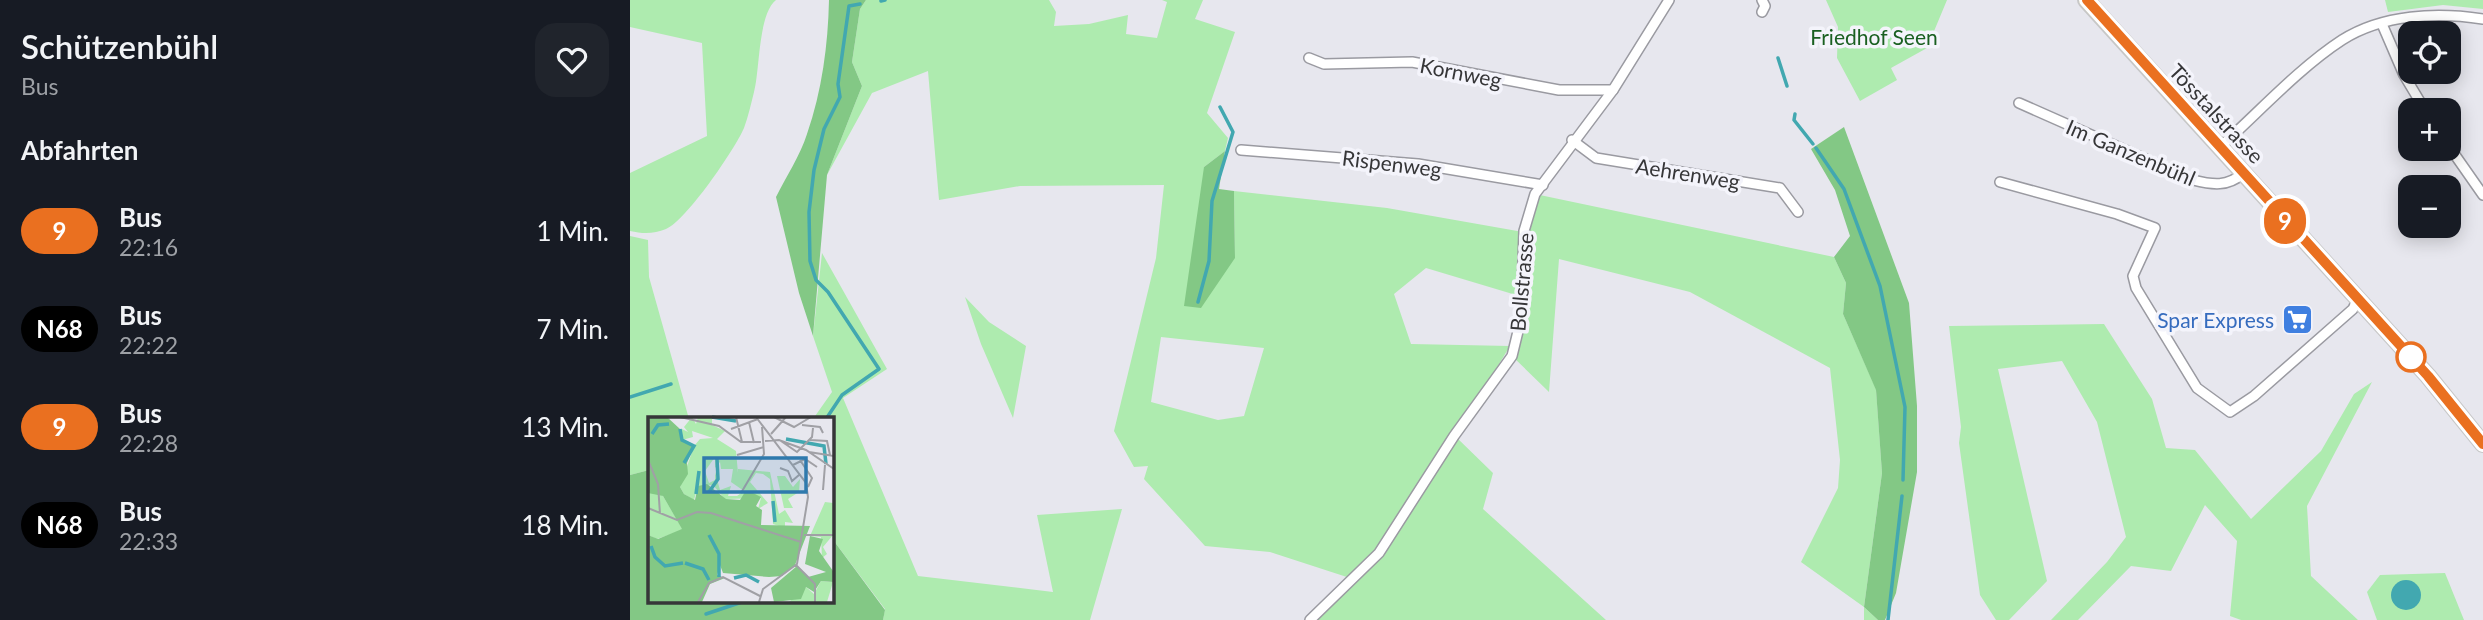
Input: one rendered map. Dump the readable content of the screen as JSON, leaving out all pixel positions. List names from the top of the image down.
{
  "streets": {
    "main road": ["Tösstalstrasse"],
    "street": [
      "Kornweg",
      "Im Ganzenbühl",
      "Rispenweg",
      "Aehrenweg",
      "Bollstrasse"
    ]
  },
  "crossings": [
    ["Kornweg", "Bollstrasse"],
    ["Tösstalstrasse", "Im Ganzenbühl"],
    ["Rispenweg", "Bollstrasse"],
    ["Aehrenweg", "Bollstrasse"]
  ],
  "parks": ["Friedhof Seen"],
  "places": {
    "supermarket": ["Spar Express"]
  },
  "lines": ["bus line 9"],
  "page": {
    "heading": [
      ["Schützenbühl", "Bus"],
      "Abfahrten"
    ],
    "on_map": "9",
    "map_buttons": ["+", "−"],
    "list": [
      {
        "mark": "9",
        "name": "Bus",
        "note": "22:16",
        "value": "1 Min."
      },
      {
        "mark": "N68",
        "name": "Bus",
        "note": "22:22",
        "value": "7 Min."
      },
      {
        "mark": "9",
        "name": "Bus",
        "note": "22:28",
        "value": "13 Min."
      },
      {
        "mark": "N68",
        "name": "Bus",
        "note": "22:33",
        "value": "18 Min."
      }
    ]
  }
}
